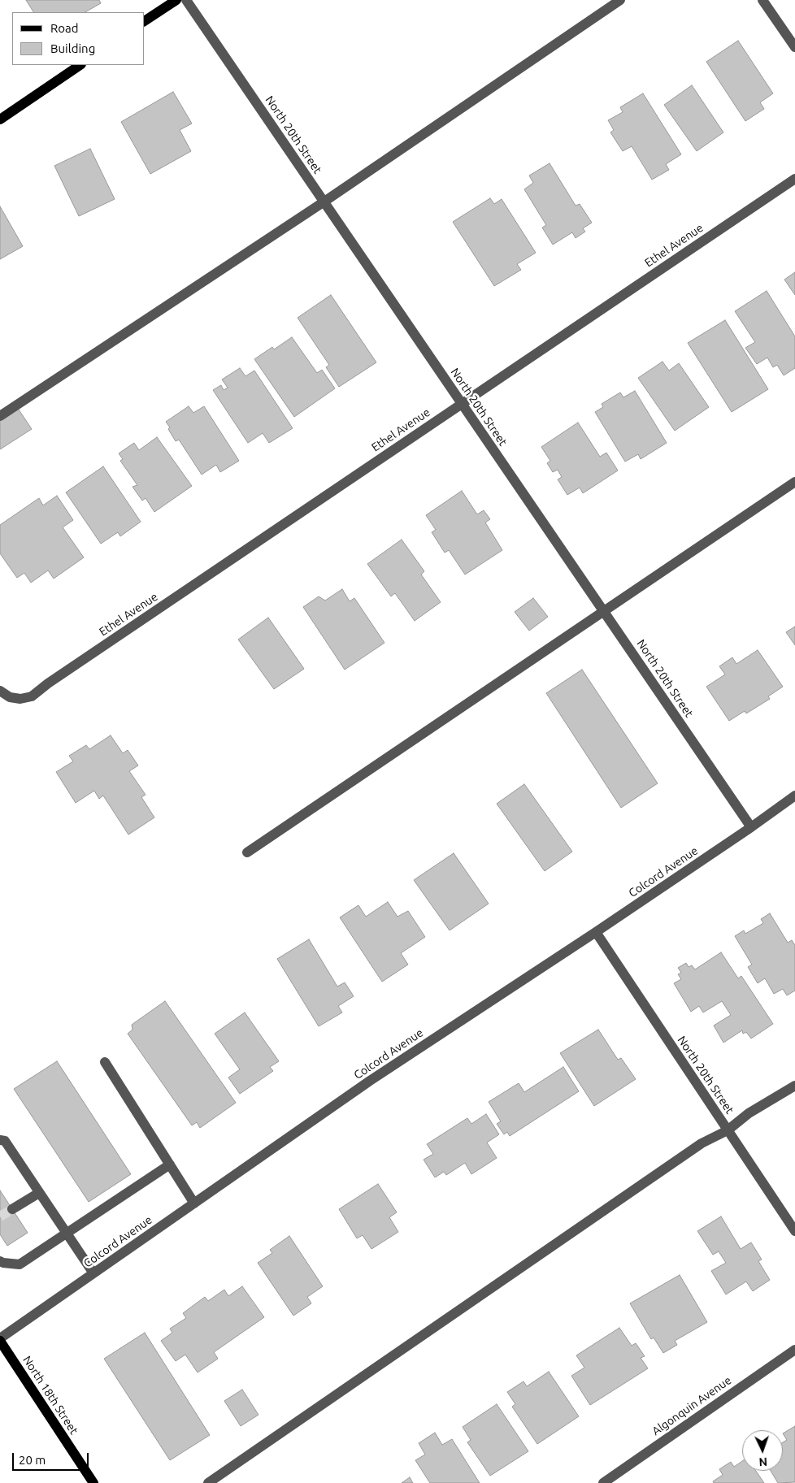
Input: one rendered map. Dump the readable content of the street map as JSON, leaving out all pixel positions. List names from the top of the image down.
{
  "streets": {
    "main road": ["North 18th Street"],
    "street": [
      "North 20th Street",
      "Ethel Avenue",
      "Colcord Avenue",
      "Algonquin Avenue"
    ]
  },
  "crossings": [
    ["North 20th Street", "Ethel Avenue"],
    ["North 20th Street", "Colcord Avenue"],
    ["Colcord Avenue", "North 18th Street"]
  ],
  "legend": ["Road", "Building"],
  "scale_bar": "20 m",
  "north": "bottom"
}
